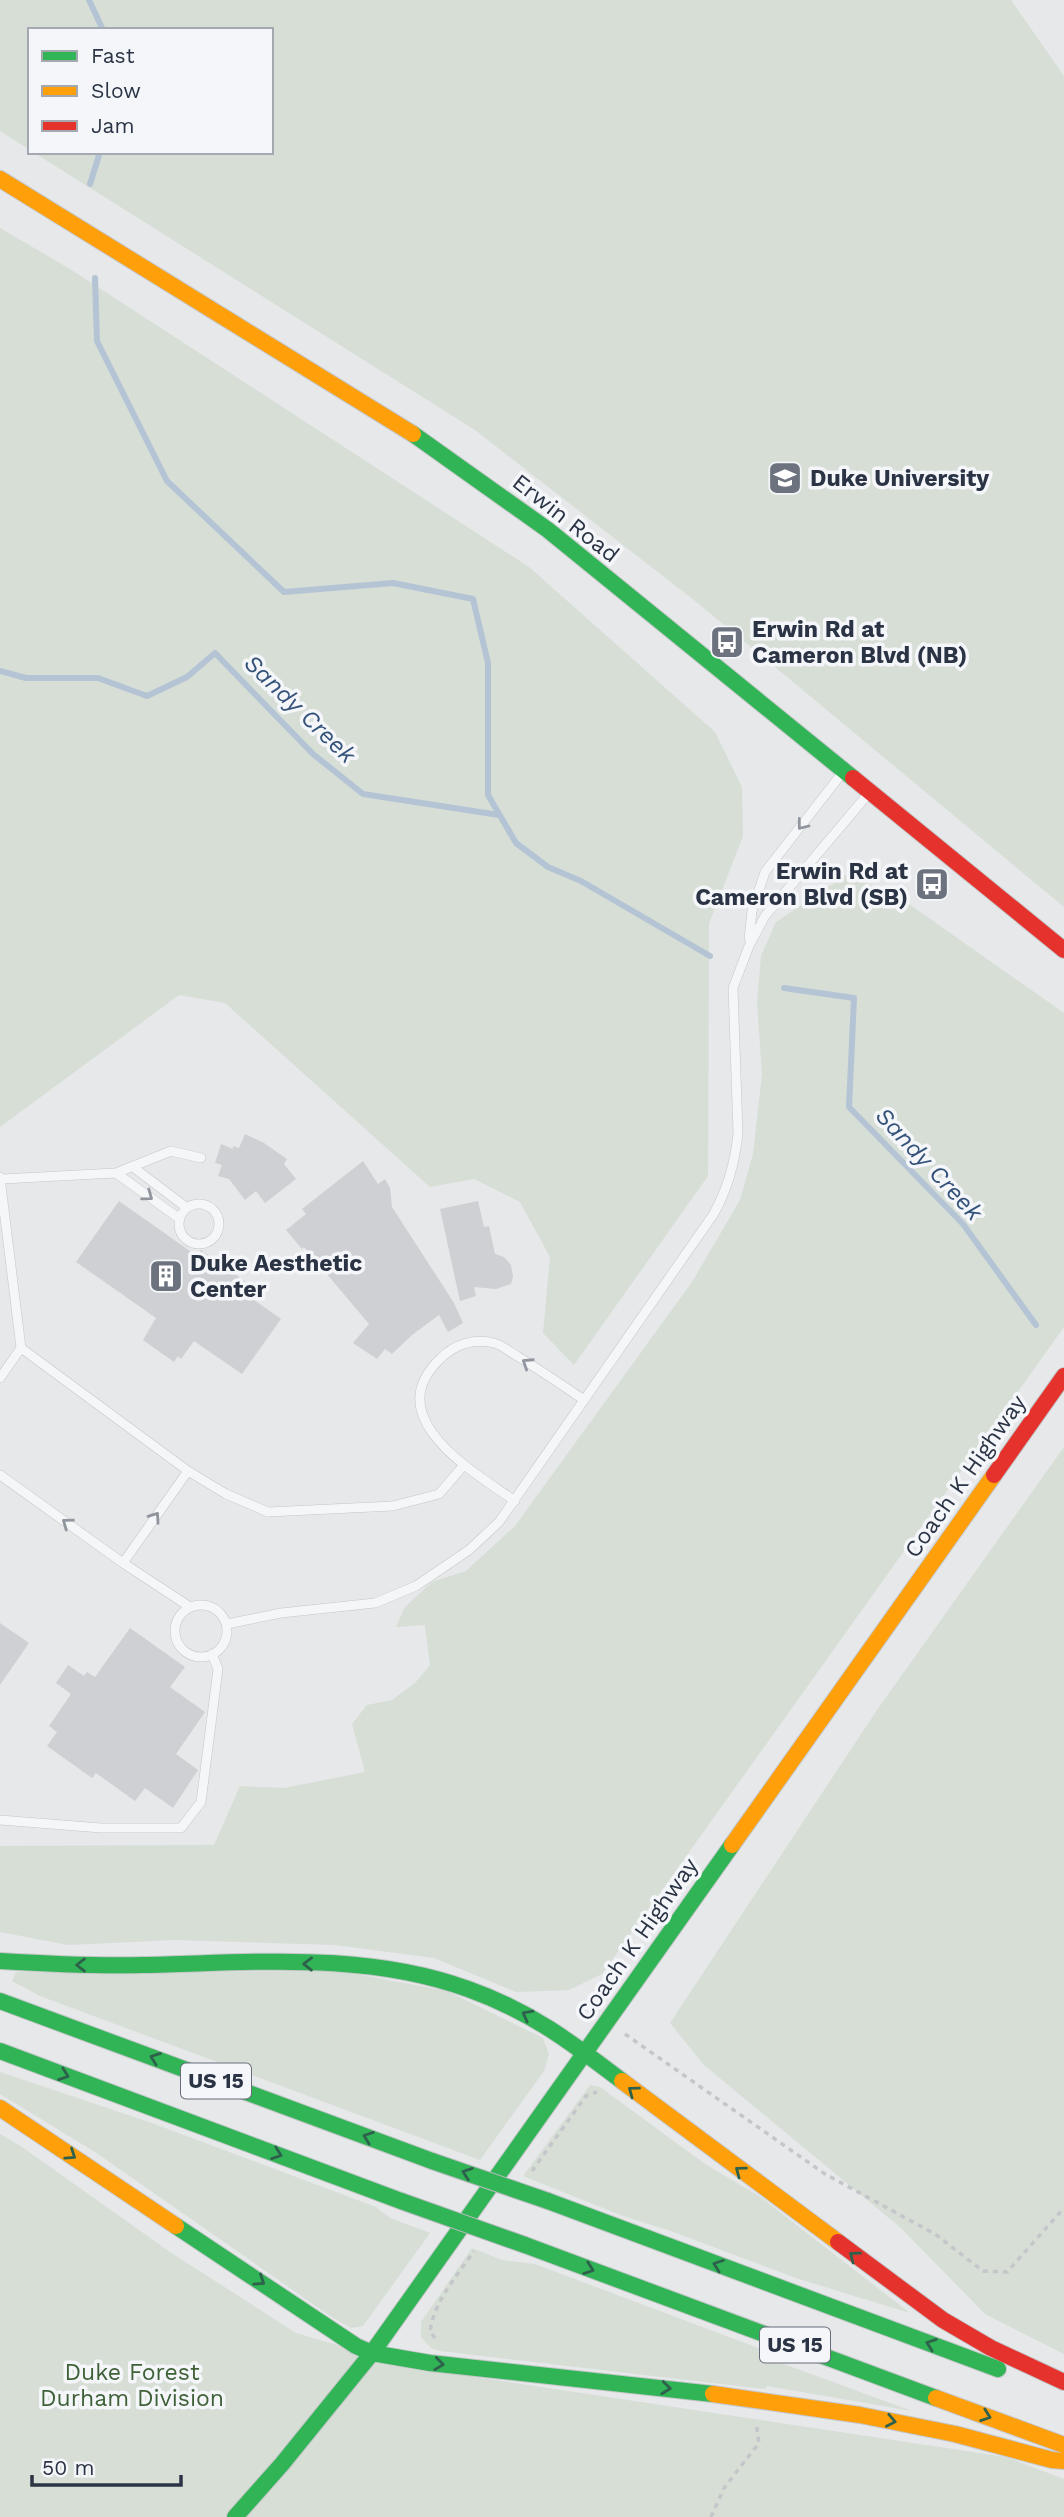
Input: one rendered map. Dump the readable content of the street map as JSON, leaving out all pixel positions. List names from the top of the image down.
{
  "streets": {
    "main road": ["Erwin Road", "Coach K Highway", "US 15"]
  },
  "water": ["Sandy Creek"],
  "parks": ["Duke Forest Durham Division"],
  "places": {
    "school or university": ["Duke University"],
    "bus stop": ["Erwin Rd at Cameron Blvd (NB)", "Erwin Rd at Cameron Blvd (SB)"],
    "building": ["Duke Aesthetic Center"]
  },
  "legend": ["Fast", "Slow", "Jam"],
  "scale_bar": "50 m"
}
